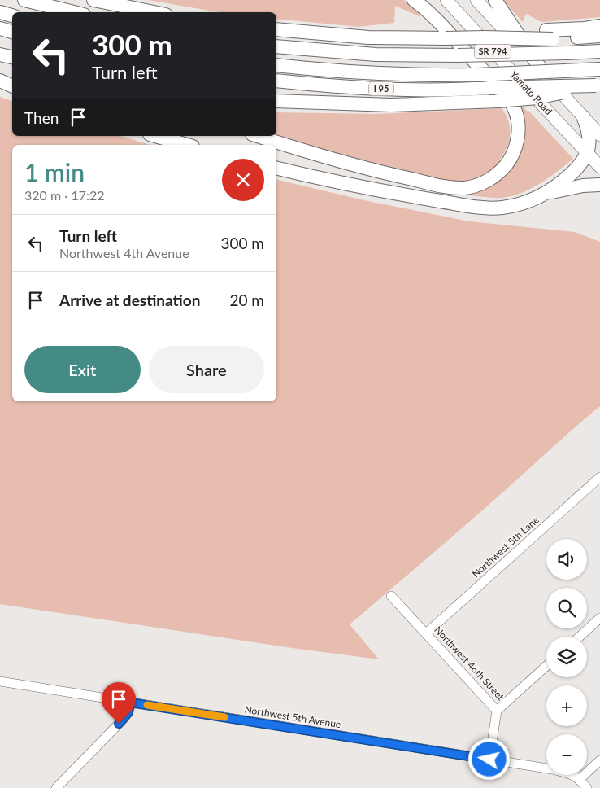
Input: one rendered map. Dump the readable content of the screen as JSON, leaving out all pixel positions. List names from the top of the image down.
{
  "streets": {
    "highway": ["I 95"],
    "main road": ["SR 794", "Yamato Road"],
    "street": ["Northwest 5th Lane", "Northwest 46th Street", "Northwest 5th Avenue"]
  },
  "crossings": [
    ["Northwest 5th Lane", "Northwest 46th Street"],
    ["Northwest 46th Street", "Northwest 5th Avenue"]
  ],
  "page": {
    "turn": ["300 m", "Turn left"],
    "then": "Then",
    "heading": ["1 min", "320 m · 17:22"],
    "list": [
      {
        "name": "Turn left",
        "note": "Northwest 4th Avenue",
        "value": "300 m"
      },
      {
        "name": "Arrive at destination",
        "value": "20 m"
      }
    ],
    "buttons": ["Exit", "Share"],
    "map_buttons": ["+", "−"]
  }
}
